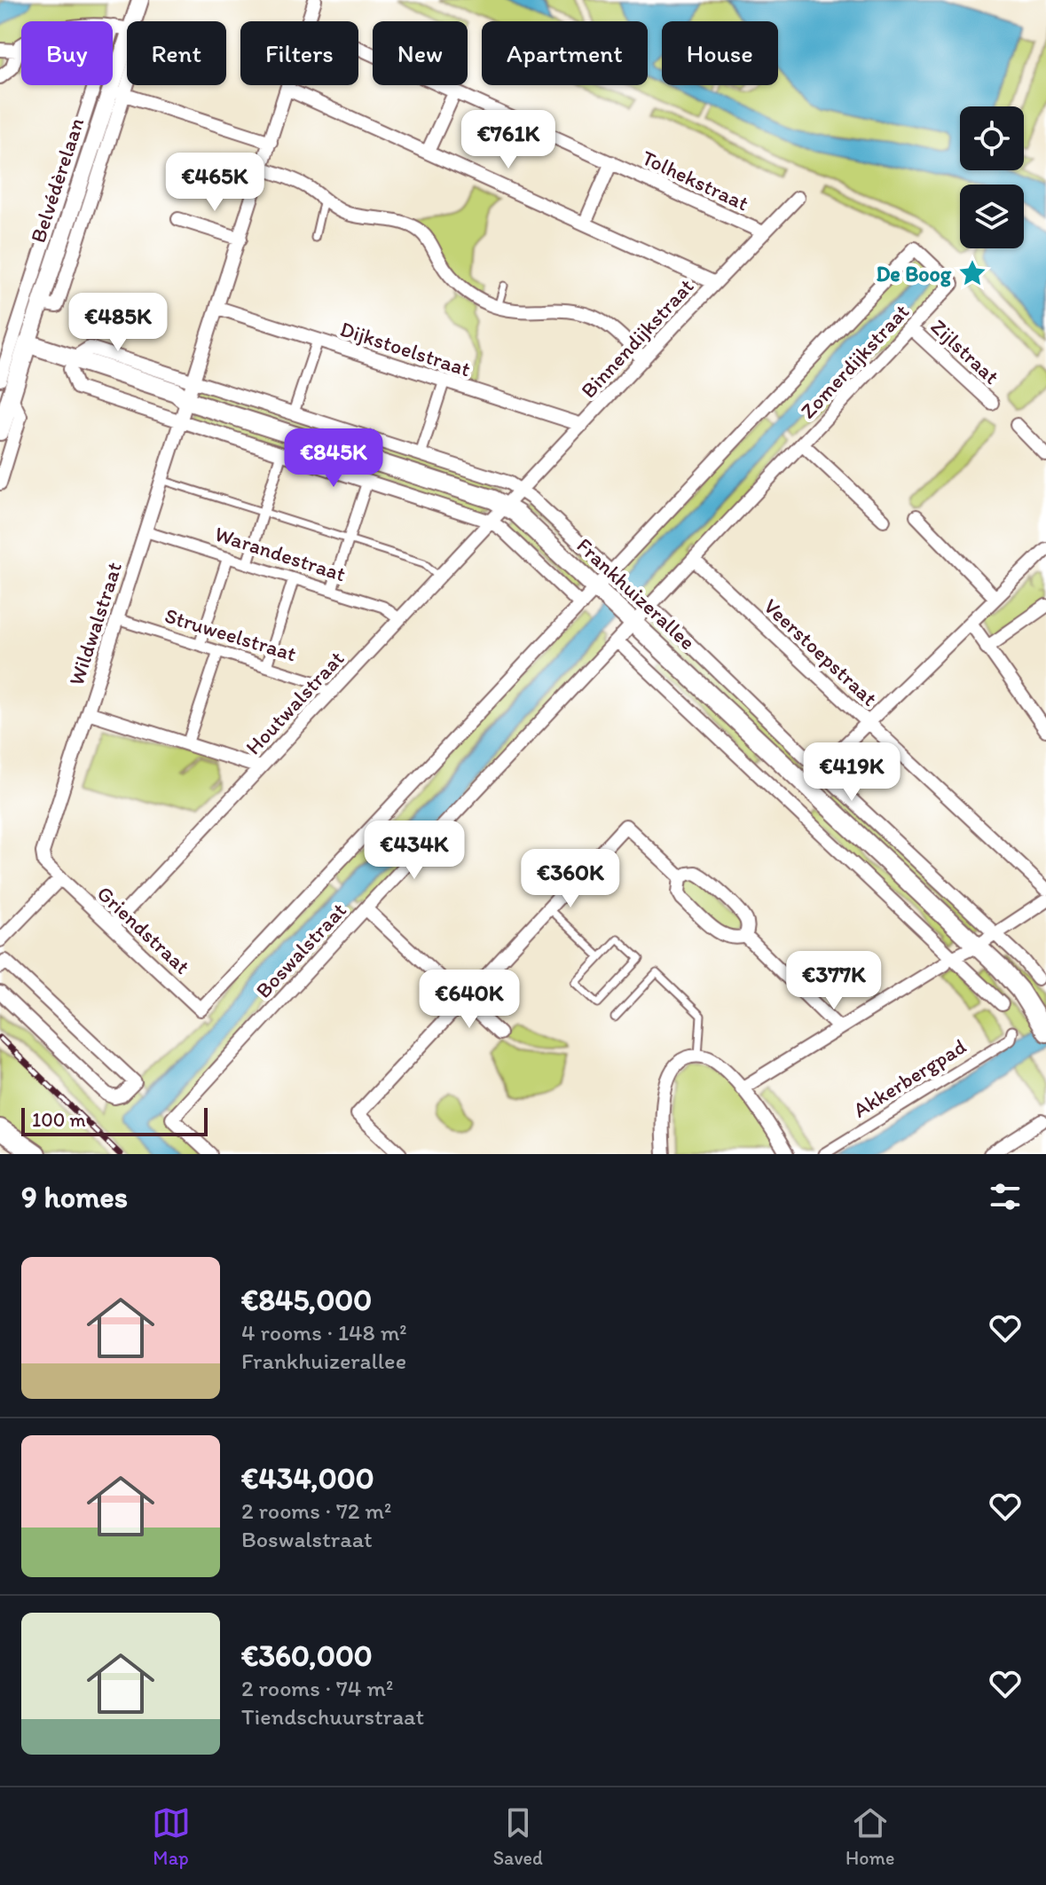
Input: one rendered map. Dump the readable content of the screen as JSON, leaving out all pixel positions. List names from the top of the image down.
{
  "streets": {
    "main road": ["Belvédèrelaan", "Frankhuizerallee"],
    "street": [
      "Tolhekstraat",
      "Binnendijkstraat",
      "Dijkstoelstraat",
      "Zijlstraat",
      "Zomerdijkstraat",
      "Warandestraat",
      "Wildwalstraat",
      "Struweelstraat",
      "Veerstoepstraat",
      "Houtwalstraat",
      "Griendstraat",
      "Boswalstraat",
      "Akkerbergpad"
    ]
  },
  "crossings": [
    ["Belvédèrelaan", "Frankhuizerallee"],
    ["Tolhekstraat", "Binnendijkstraat"],
    ["Binnendijkstraat", "Dijkstoelstraat"],
    ["Binnendijkstraat", "Frankhuizerallee"],
    ["Binnendijkstraat", "Houtwalstraat"],
    ["Dijkstoelstraat", "Wildwalstraat"],
    ["Zijlstraat", "Zomerdijkstraat"],
    ["Zomerdijkstraat", "Frankhuizerallee"],
    ["Zomerdijkstraat", "Veerstoepstraat"],
    ["Zomerdijkstraat", "Boswalstraat"],
    ["Warandestraat", "Wildwalstraat"],
    ["Warandestraat", "Houtwalstraat"],
    ["Frankhuizerallee", "Wildwalstraat"],
    ["Frankhuizerallee", "Houtwalstraat"],
    ["Frankhuizerallee", "Boswalstraat"],
    ["Wildwalstraat", "Struweelstraat"],
    ["Wildwalstraat", "Griendstraat"],
    ["Struweelstraat", "Houtwalstraat"],
    ["Houtwalstraat", "Griendstraat"],
    ["Griendstraat", "Boswalstraat"]
  ],
  "places": {
    "place": ["De Boog"]
  },
  "scale_bar": "100 m",
  "page": {
    "chip": [
      "Buy",
      "Rent",
      "Filters",
      "New",
      "Apartment",
      "House"
    ],
    "price": [
      "€761K",
      "€465K",
      "€485K",
      "€845K",
      "€419K",
      "€434K",
      "€360K",
      "€377K",
      "€640K"
    ],
    "scale": "100 m",
    "heading": "9 homes",
    "list": [
      {
        "name": "€845,000",
        "note": "4 rooms · 148 m² · Frankhuizerallee"
      },
      {
        "name": "€434,000",
        "note": "2 rooms · 72 m² · Boswalstraat"
      },
      {
        "name": "€360,000",
        "note": "2 rooms · 74 m² · Tiendschuurstraat"
      }
    ],
    "tabs": ["Map", "Saved", "Home"]
  }
}
